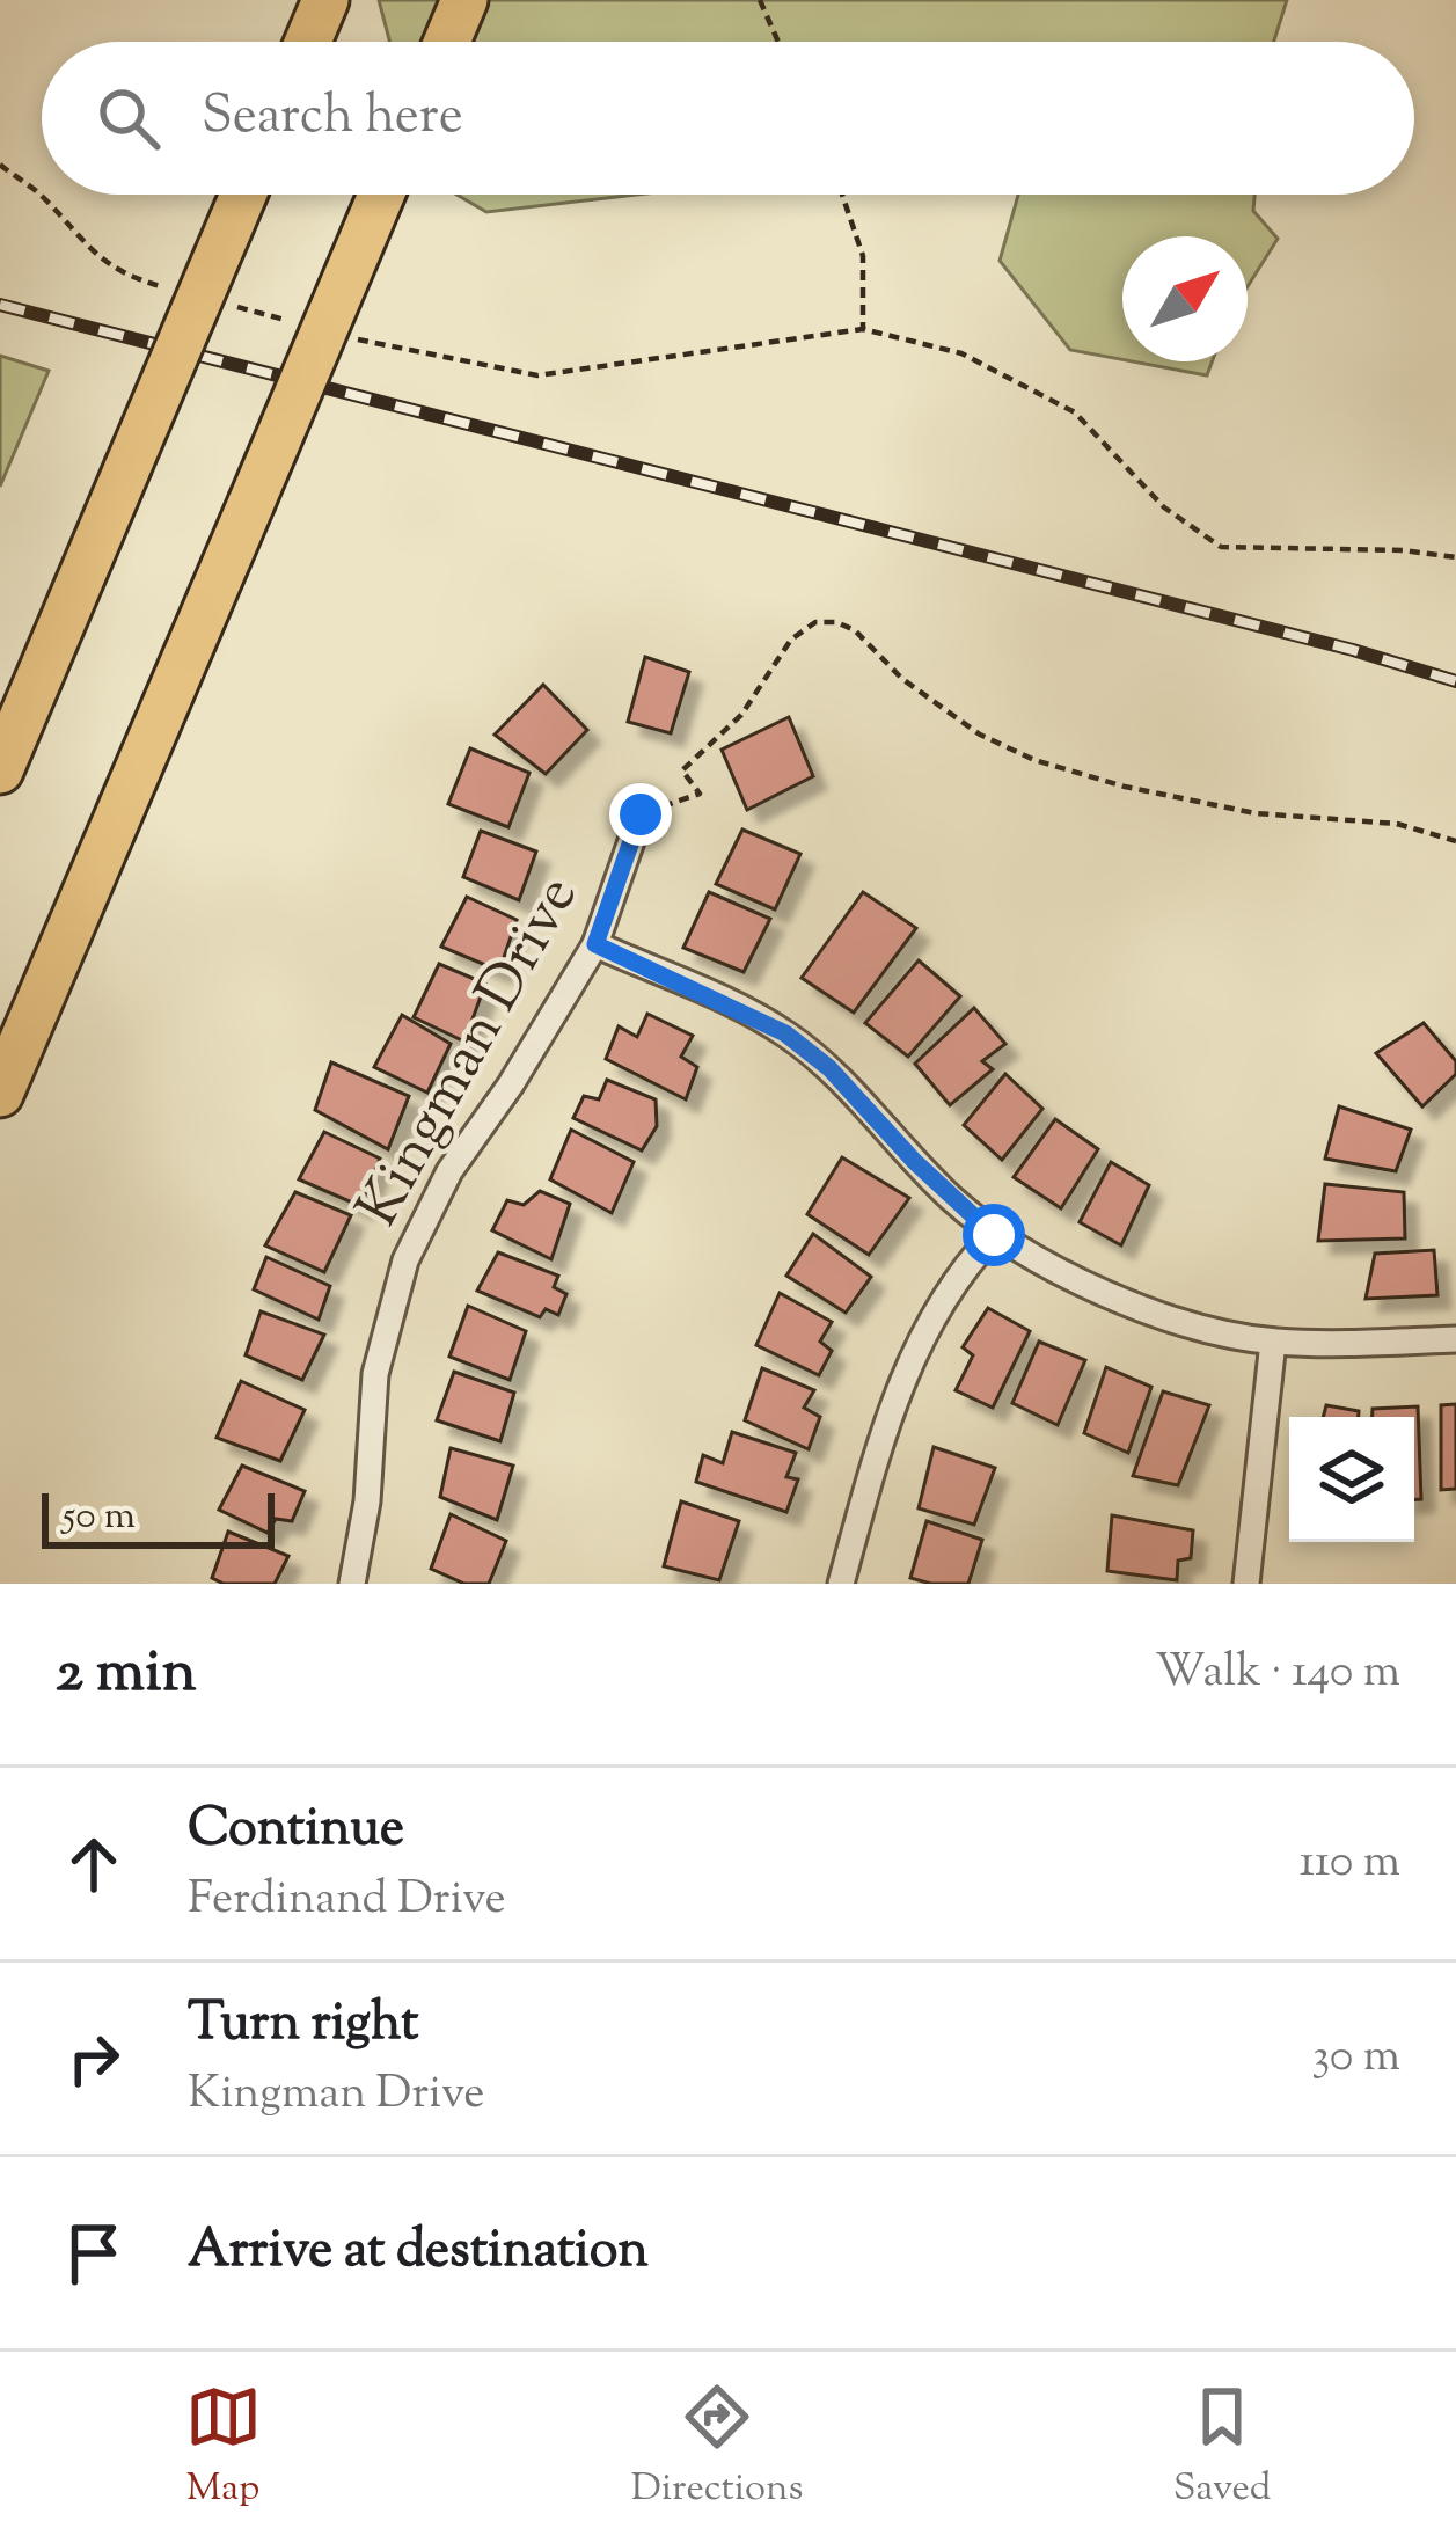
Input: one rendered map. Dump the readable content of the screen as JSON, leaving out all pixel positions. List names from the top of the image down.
{
  "streets": {
    "street": ["Kingman Drive"]
  },
  "scale_bar": "50 m",
  "north": "top right",
  "page": {
    "search": "Search here",
    "scale": "50 m",
    "heading": ["2 min", "Walk · 140 m"],
    "list": [
      ["Continue", "Ferdinand Drive", "110 m"],
      ["Turn right", "Kingman Drive", "30 m"],
      "Arrive at destination"
    ],
    "nav": ["Map", "Directions", "Saved"]
  }
}
